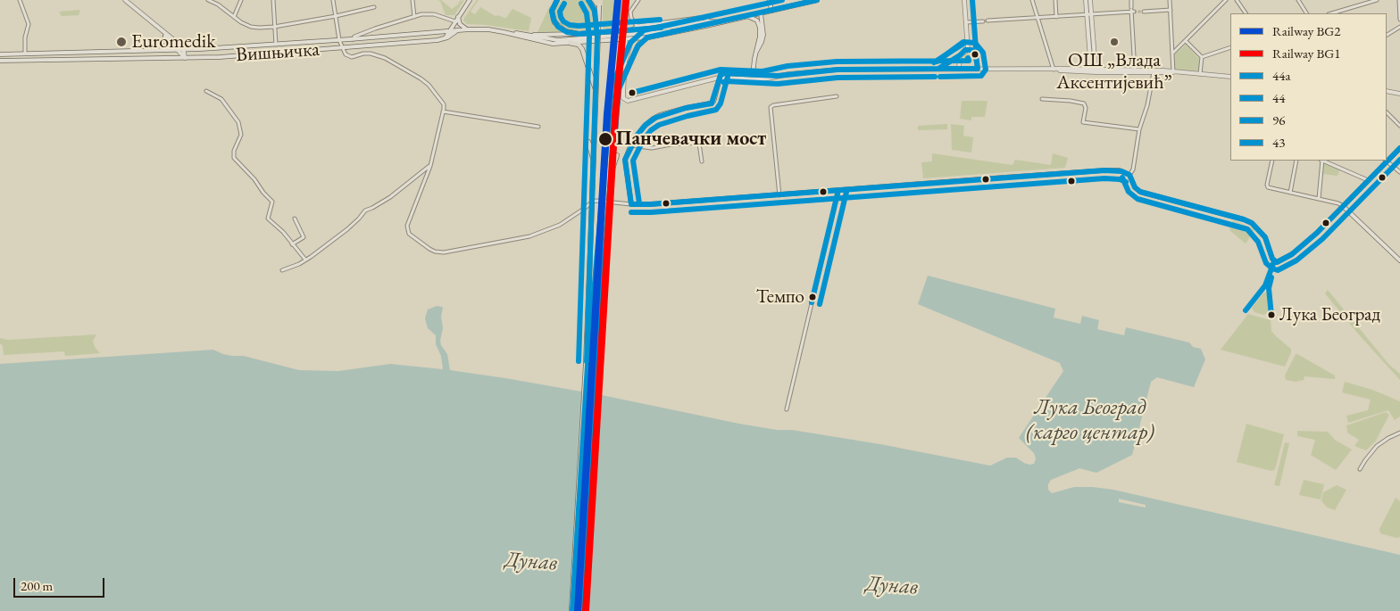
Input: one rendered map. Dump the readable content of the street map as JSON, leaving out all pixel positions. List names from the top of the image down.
{
  "streets": {
    "main road": ["Вишњичка"]
  },
  "water": ["Лука Београд (карго центар)", "Дунав"],
  "places": [
    "Euromedik",
    "ОШ „Влада Аксентијевић”",
    "Панчевачки мост",
    "Темпо",
    "Лука Београд"
  ],
  "lines": [
    "rail line BG2",
    "transit line 96",
    "transit line 43",
    "rail line BG1",
    "transit line 44",
    "transit line 44a"
  ],
  "legend": [
    "Railway BG2",
    "Railway BG1",
    "44a",
    "44",
    "96",
    "43"
  ],
  "scale_bar": "200 m"
}
